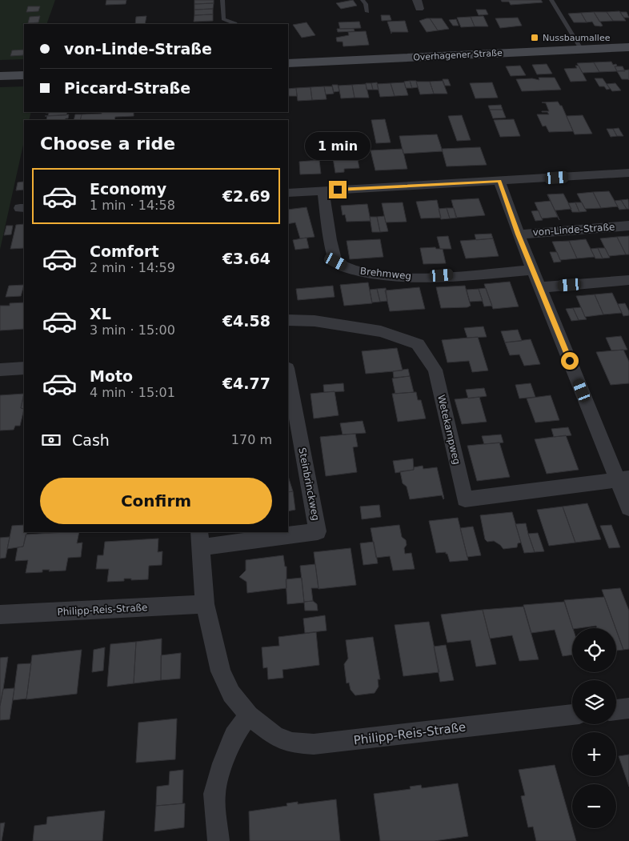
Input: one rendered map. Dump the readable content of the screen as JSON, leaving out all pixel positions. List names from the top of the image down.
{
  "streets": {
    "main road": ["Overhagener Straße"],
    "street": [
      "von-Linde-Straße",
      "Brehmweg",
      "Wetekampweg",
      "Steinbrinckweg",
      "Philipp-Reis-Straße"
    ]
  },
  "crossings": [
    ["von-Linde-Straße", "Brehmweg"],
    ["von-Linde-Straße", "Wetekampweg"],
    ["Steinbrinckweg", "Philipp-Reis-Straße"]
  ],
  "places": {
    "transit": ["Nussbaumallee"]
  },
  "page": {
    "banner": ["von-Linde-Straße", "Piccard-Straße"],
    "heading": "Choose a ride",
    "bubble": "1 min",
    "list": [
      {
        "name": "Economy",
        "note": "1 min · 14:58",
        "value": "€2.69"
      },
      {
        "name": "Comfort",
        "note": "2 min · 14:59",
        "value": "€3.64"
      },
      {
        "name": "XL",
        "note": "3 min · 15:00",
        "value": "€4.58"
      },
      {
        "name": "Moto",
        "note": "4 min · 15:01",
        "value": "€4.77"
      }
    ],
    "pay": ["Cash", "170 m"],
    "buttons": "Confirm",
    "map_buttons": ["+", "−"]
  }
}
